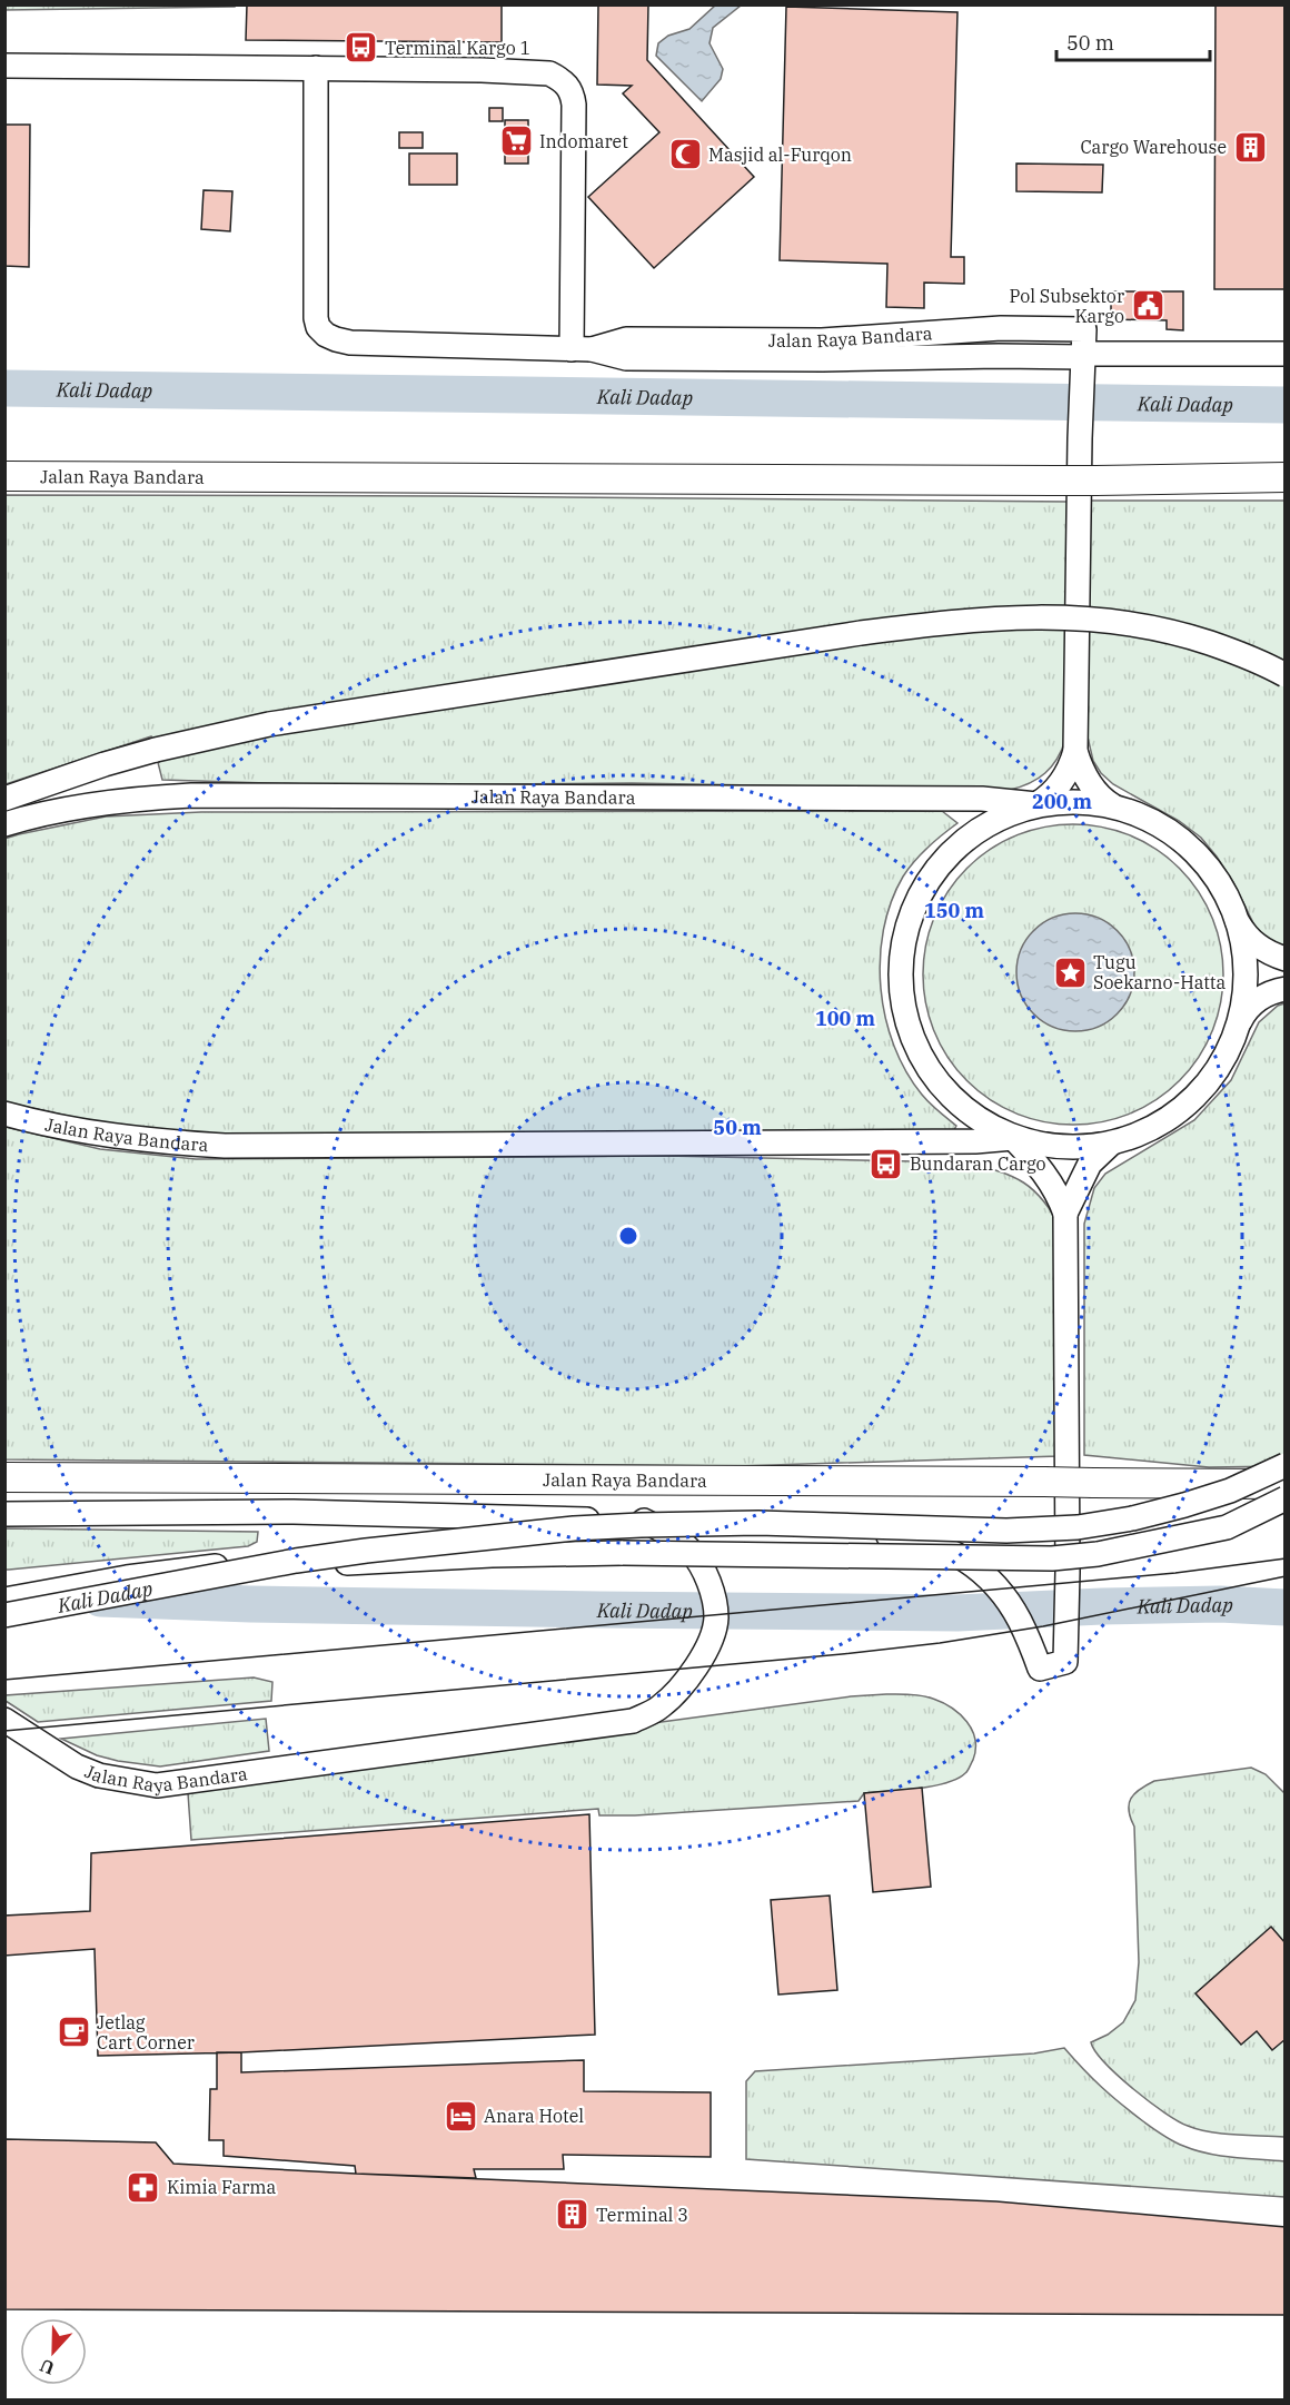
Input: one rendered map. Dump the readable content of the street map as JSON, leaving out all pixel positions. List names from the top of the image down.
{
  "streets": {
    "main road": ["Jalan Raya Bandara"]
  },
  "water": ["Kali Dadap"],
  "places": {
    "bus stop": ["Terminal Kargo 1", "Bundaran Cargo"],
    "supermarket": ["Indomaret"],
    "building": ["Cargo Warehouse", "Terminal 3"],
    "mosque": ["Masjid al-Furqon"],
    "public building": ["Pol Subsektor Kargo"],
    "place": ["Tugu Soekarno-Hatta"],
    "cafe": ["Jetlag Cart Corner"],
    "hotel": ["Anara Hotel"],
    "pharmacy": ["Kimia Farma"]
  },
  "scale_bar": "50 m",
  "north": "bottom",
  "rings": [
    "200 m",
    "150 m",
    "100 m",
    "50 m"
  ]
}
